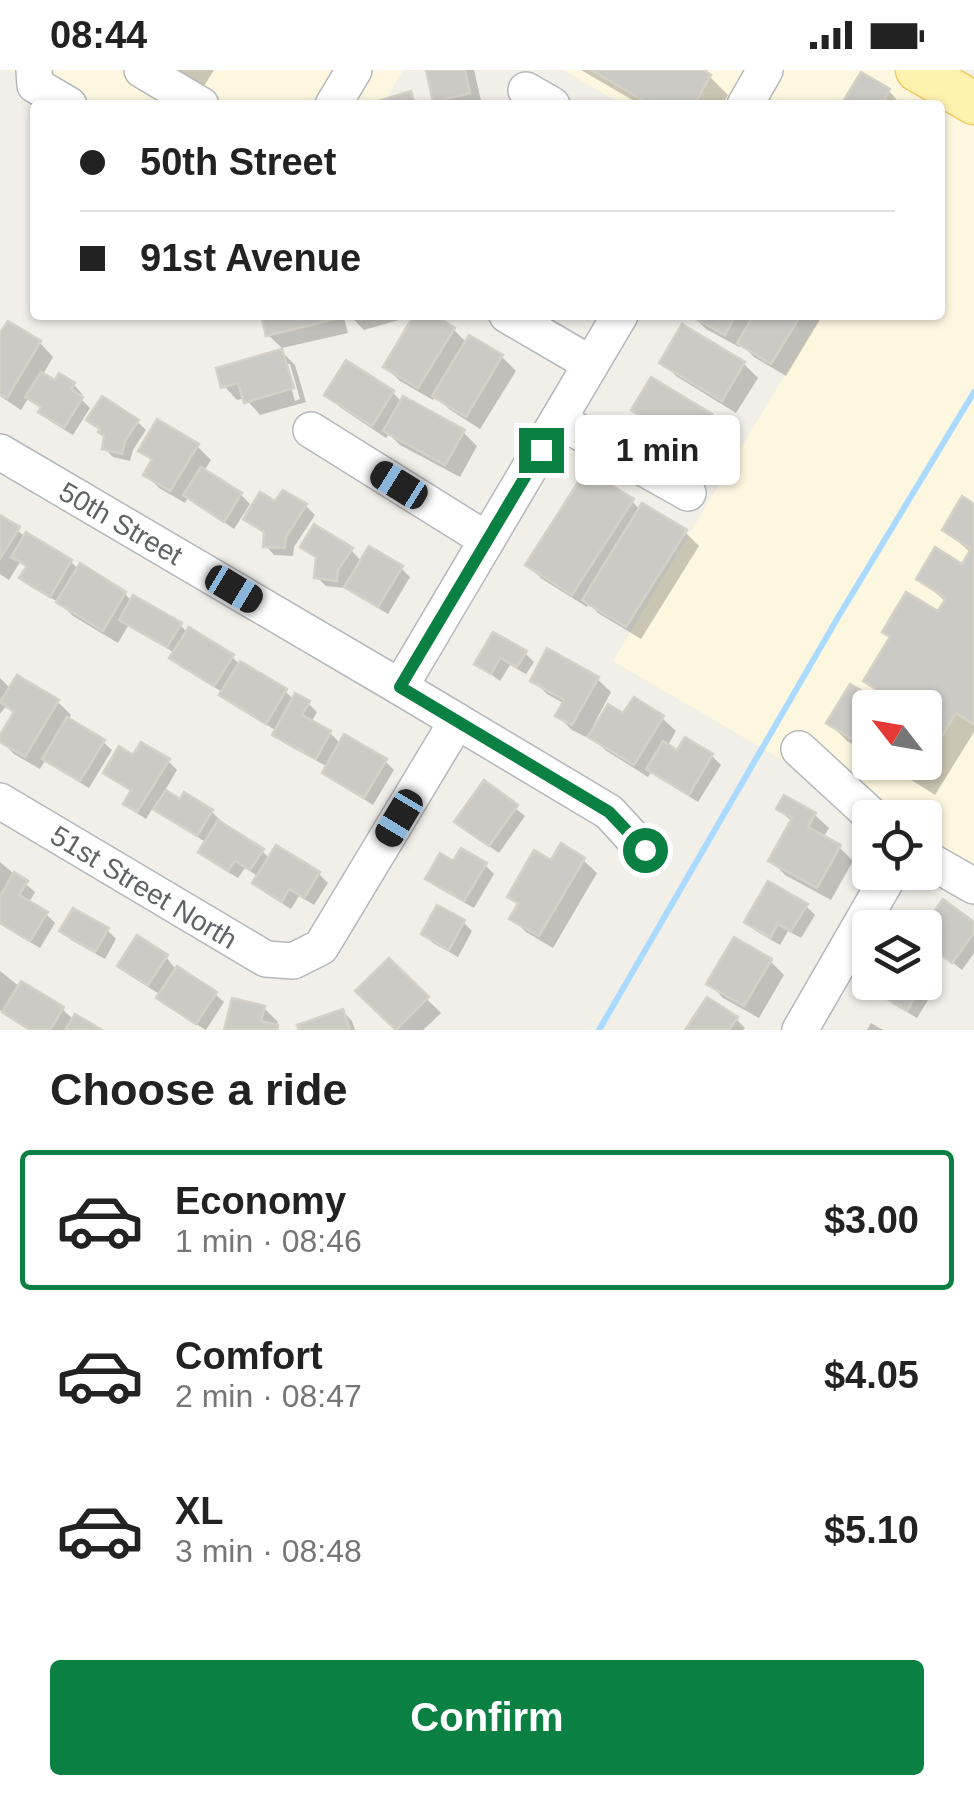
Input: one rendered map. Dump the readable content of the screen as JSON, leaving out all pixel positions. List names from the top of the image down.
{
  "streets": {
    "street": ["50th Street", "51st Street North"]
  },
  "crossings": [
    ["50th Street", "51st Street North"]
  ],
  "north": "top left",
  "page": {
    "status": "08:44",
    "banner": ["50th Street", "91st Avenue"],
    "bubble": "1 min",
    "heading": "Choose a ride",
    "list": [
      {
        "name": "Economy",
        "note": "1 min · 08:46",
        "value": "$3.00"
      },
      {
        "name": "Comfort",
        "note": "2 min · 08:47",
        "value": "$4.05"
      },
      {
        "name": "XL",
        "note": "3 min · 08:48",
        "value": "$5.10"
      }
    ],
    "buttons": "Confirm"
  }
}
